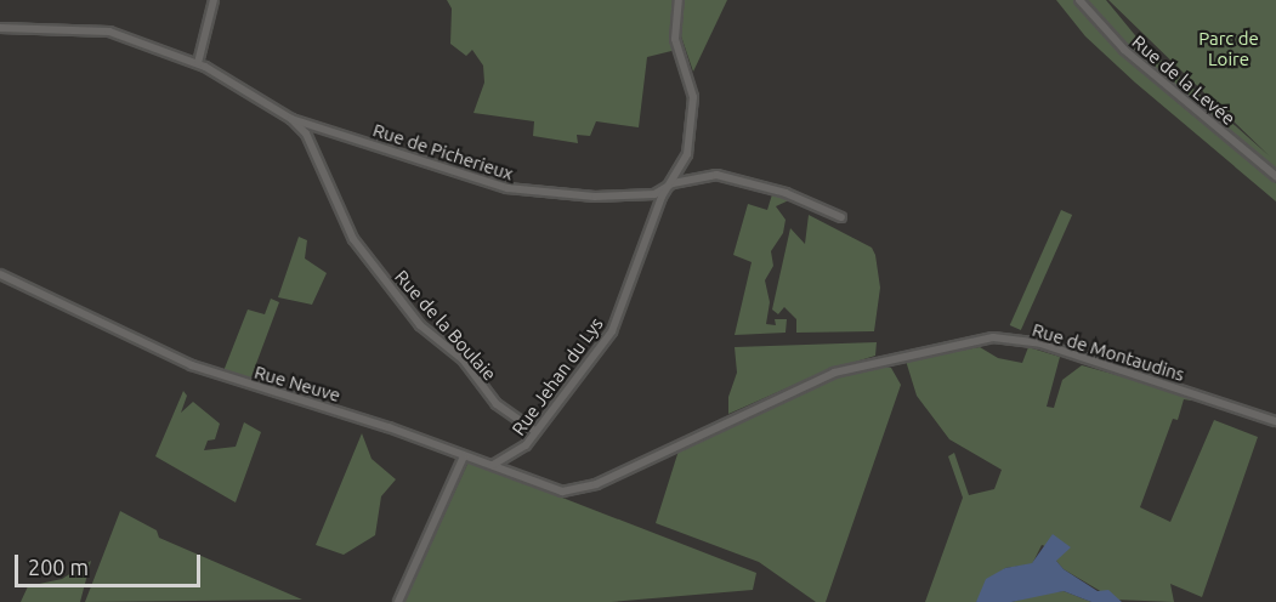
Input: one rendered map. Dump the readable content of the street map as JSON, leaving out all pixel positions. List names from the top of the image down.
{
  "streets": {
    "street": [
      "Rue de la Levée",
      "Rue de Picherieux",
      "Rue de la Boulaie",
      "Rue de Montaudins",
      "Rue Jehan du Lys",
      "Rue Neuve"
    ]
  },
  "crossings": [
    ["Rue de Picherieux", "Rue de la Boulaie"],
    ["Rue de Picherieux", "Rue Jehan du Lys"],
    ["Rue de la Boulaie", "Rue Jehan du Lys"],
    ["Rue de Montaudins", "Rue Neuve"],
    ["Rue Jehan du Lys", "Rue Neuve"]
  ],
  "parks": ["Parc de Loire"],
  "scale_bar": "200 m"
}
